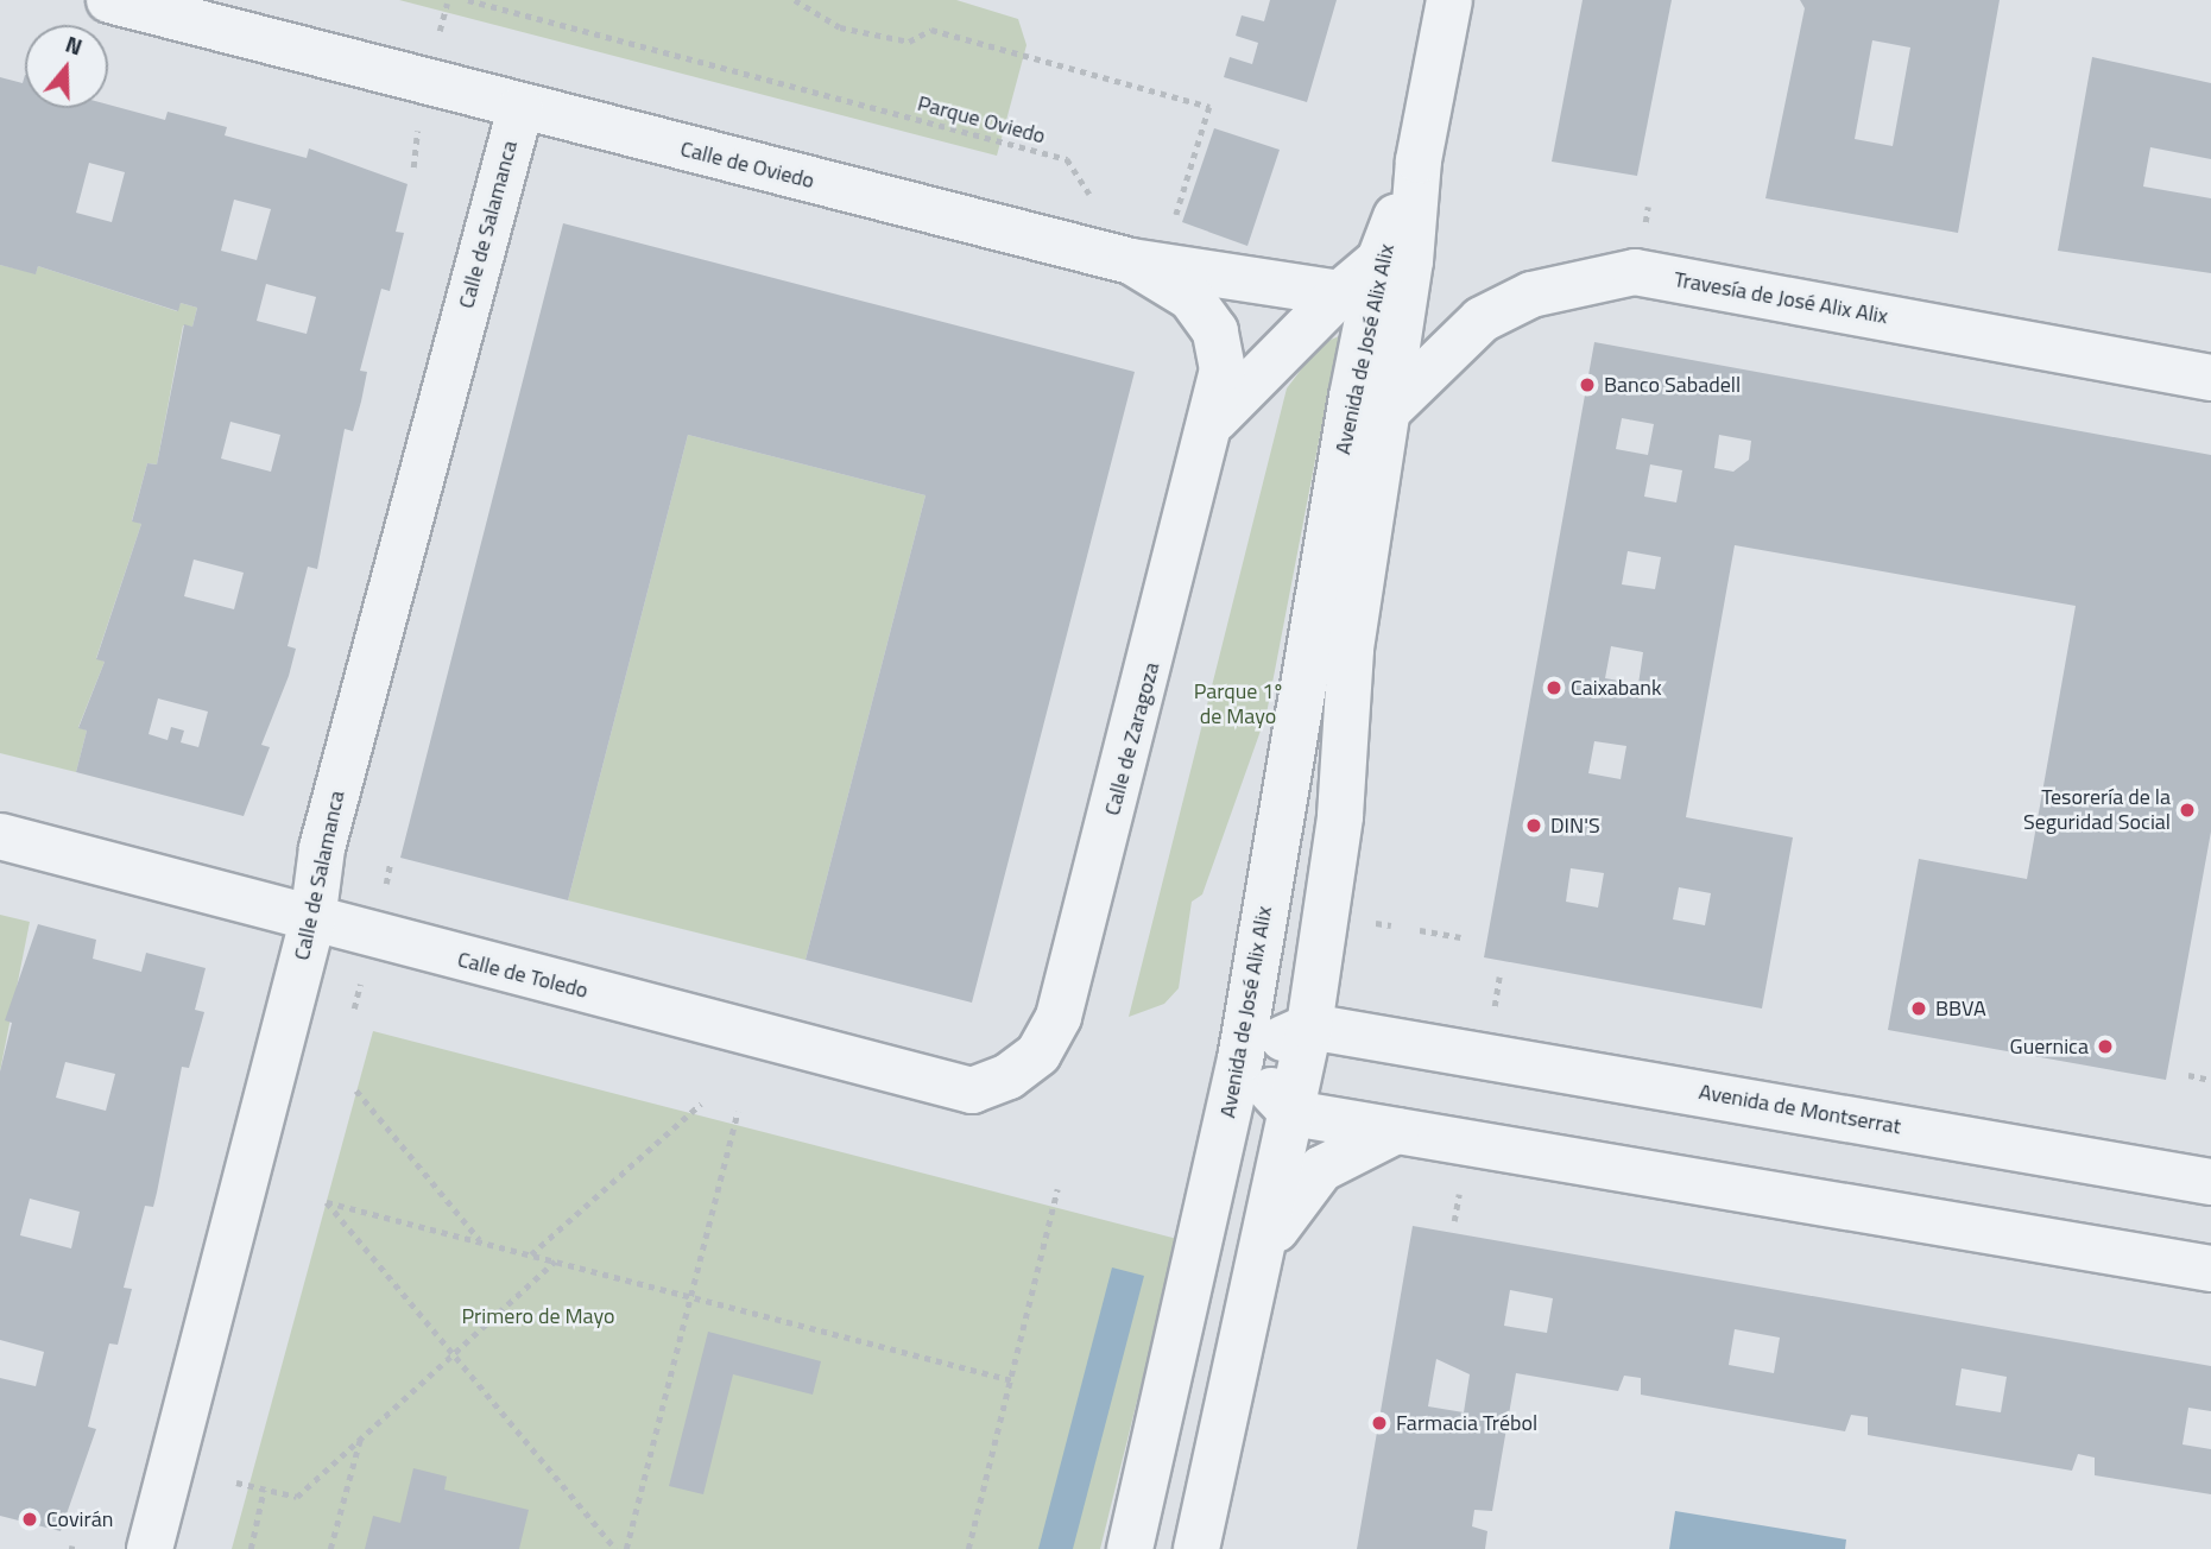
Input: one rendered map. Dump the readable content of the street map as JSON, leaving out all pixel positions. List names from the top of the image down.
{
  "streets": {
    "street": [
      "Calle de Oviedo",
      "Calle de Salamanca",
      "Travesía de José Alix Alix",
      "Avenida de José Alix Alix",
      "Calle de Zaragoza",
      "Calle de Toledo",
      "Avenida de Montserrat"
    ],
    "path": ["Parque Oviedo"]
  },
  "crossings": [
    ["Calle de Oviedo", "Calle de Salamanca"],
    ["Calle de Oviedo", "Calle de Zaragoza"],
    ["Calle de Salamanca", "Calle de Toledo"],
    ["Travesía de José Alix Alix", "Avenida de José Alix Alix"],
    ["Avenida de José Alix Alix", "Avenida de Montserrat"],
    ["Calle de Zaragoza", "Calle de Toledo"]
  ],
  "parks": ["Parque 1º de Mayo", "Primero de Mayo"],
  "places": [
    "Banco Sabadell",
    "Caixabank",
    "Tesorería de la Seguridad Social",
    "DIN'S",
    "BBVA",
    "Guernica",
    "Farmacia Trébol",
    "Covirán"
  ],
  "north": "top"
}
